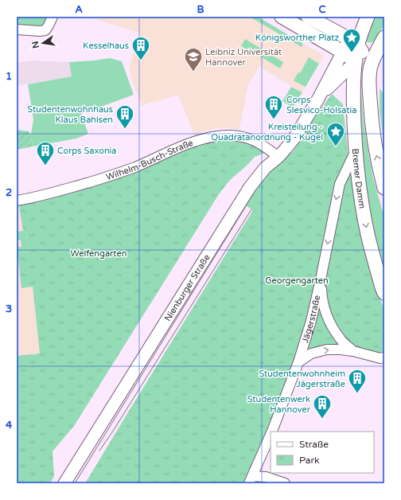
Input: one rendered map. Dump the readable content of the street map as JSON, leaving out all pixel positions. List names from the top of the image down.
{
  "streets": {
    "main road": ["Bremer Damm"],
    "street": ["Wilhelm-Busch-Straße", "Nienburger Straße", "Jägerstraße"]
  },
  "crossings": [
    ["Wilhelm-Busch-Straße", "Nienburger Straße"],
    ["Bremer Damm", "Nienburger Straße"],
    ["Bremer Damm", "Jägerstraße"]
  ],
  "one_way": ["Bremer Damm", "Jägerstraße"],
  "parks": ["Welfengarten", "Georgengarten"],
  "places": {
    "place": ["Königsworther Platz", "Kreisteilung - Quadratanordnung - Kugel"],
    "building": [
      "Kesselhaus",
      "Corps Slesvico-Holsatia",
      "Studentenwohnhaus Klaus Bahlsen",
      "Corps Saxonia",
      "Studentenwohnheim Jägerstraße",
      "Studentenwerk Hannover"
    ],
    "school or university": ["Leibniz Universität Hannover"]
  },
  "legend": ["Straße", "Park"],
  "north": "left",
  "grid": {
    "columns": ["A", "B", "C"],
    "rows": [
      "1",
      "2",
      "3",
      "4"
    ]
  }
}
